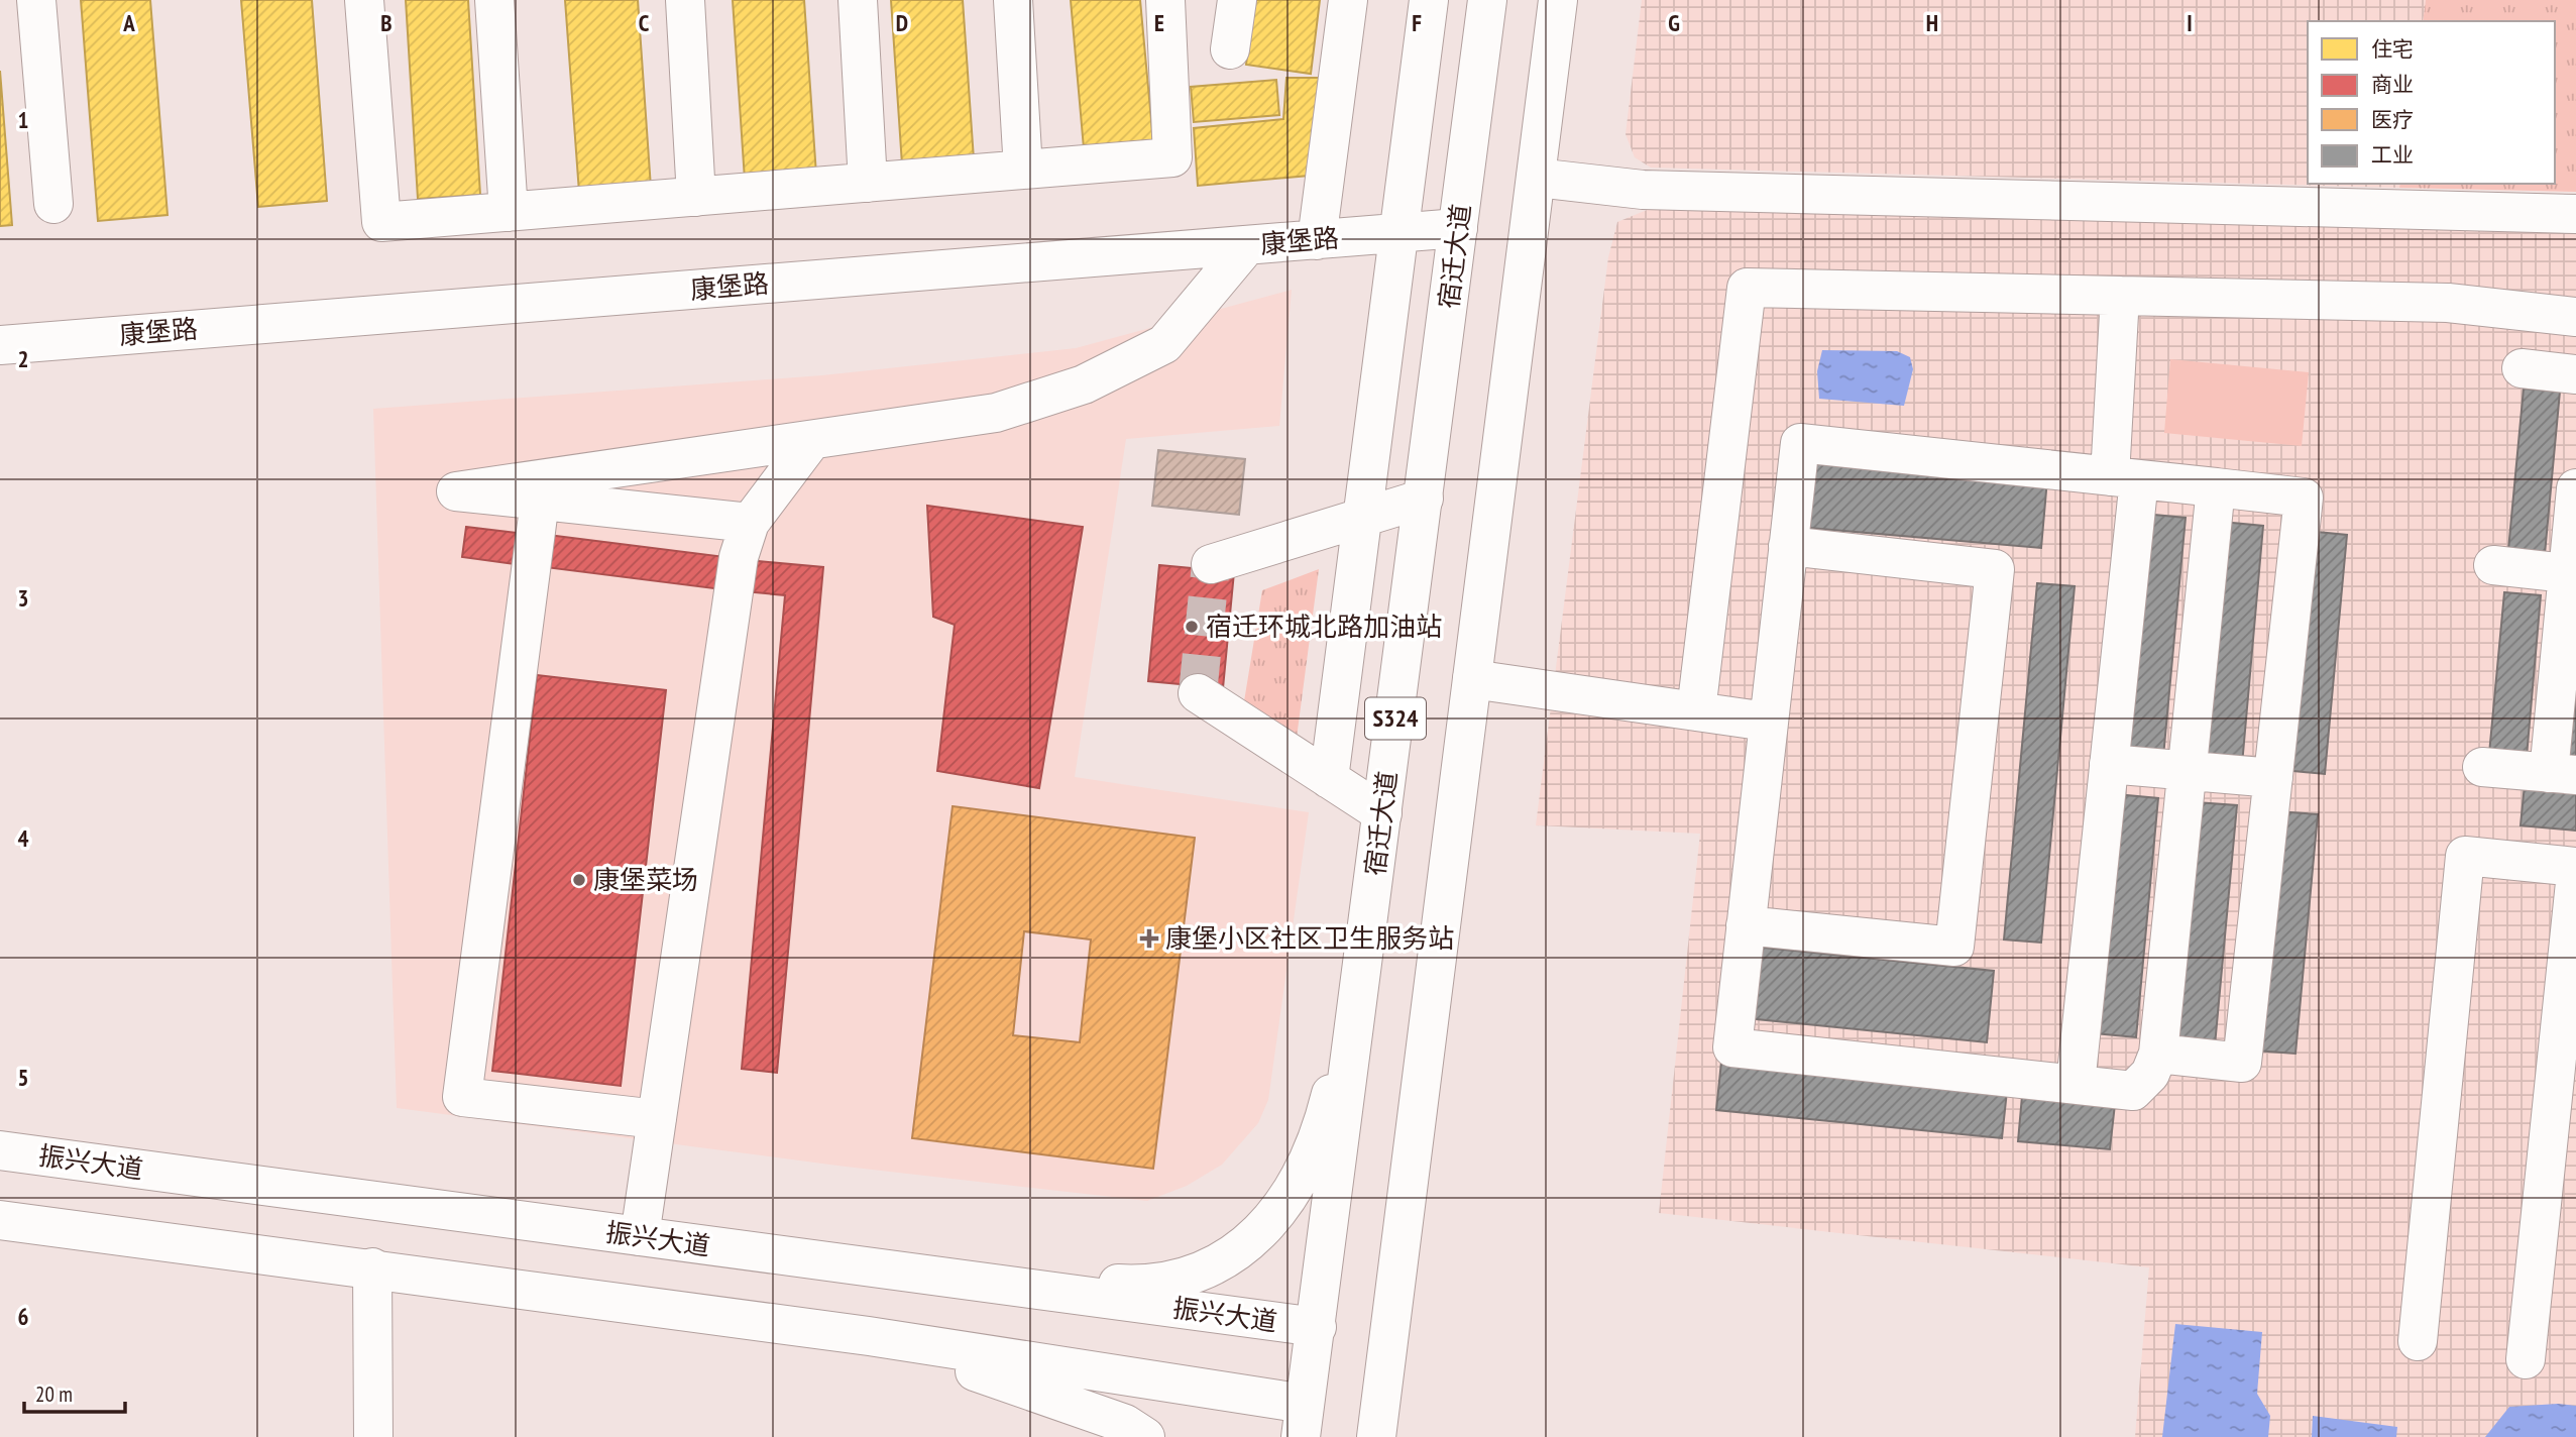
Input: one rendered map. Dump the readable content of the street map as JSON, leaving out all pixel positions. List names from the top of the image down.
{
  "streets": {
    "main road": [
      "康堡路",
      "宿迁大道",
      "S324",
      "振兴大道"
    ]
  },
  "crossings": [
    ["康堡路", "宿迁大道"],
    ["宿迁大道", "振兴大道"]
  ],
  "places": {
    "other": ["宿迁环城北路加油站", "康堡菜场"],
    "health": ["康堡小区社区卫生服务站"]
  },
  "legend": [
    "住宅",
    "商业",
    "医疗",
    "工业"
  ],
  "scale_bar": "20 m",
  "grid": {
    "columns": [
      "A",
      "B",
      "C",
      "D",
      "E",
      "F",
      "G",
      "H",
      "I"
    ],
    "rows": [
      "1",
      "2",
      "3",
      "4",
      "5",
      "6"
    ]
  }
}
